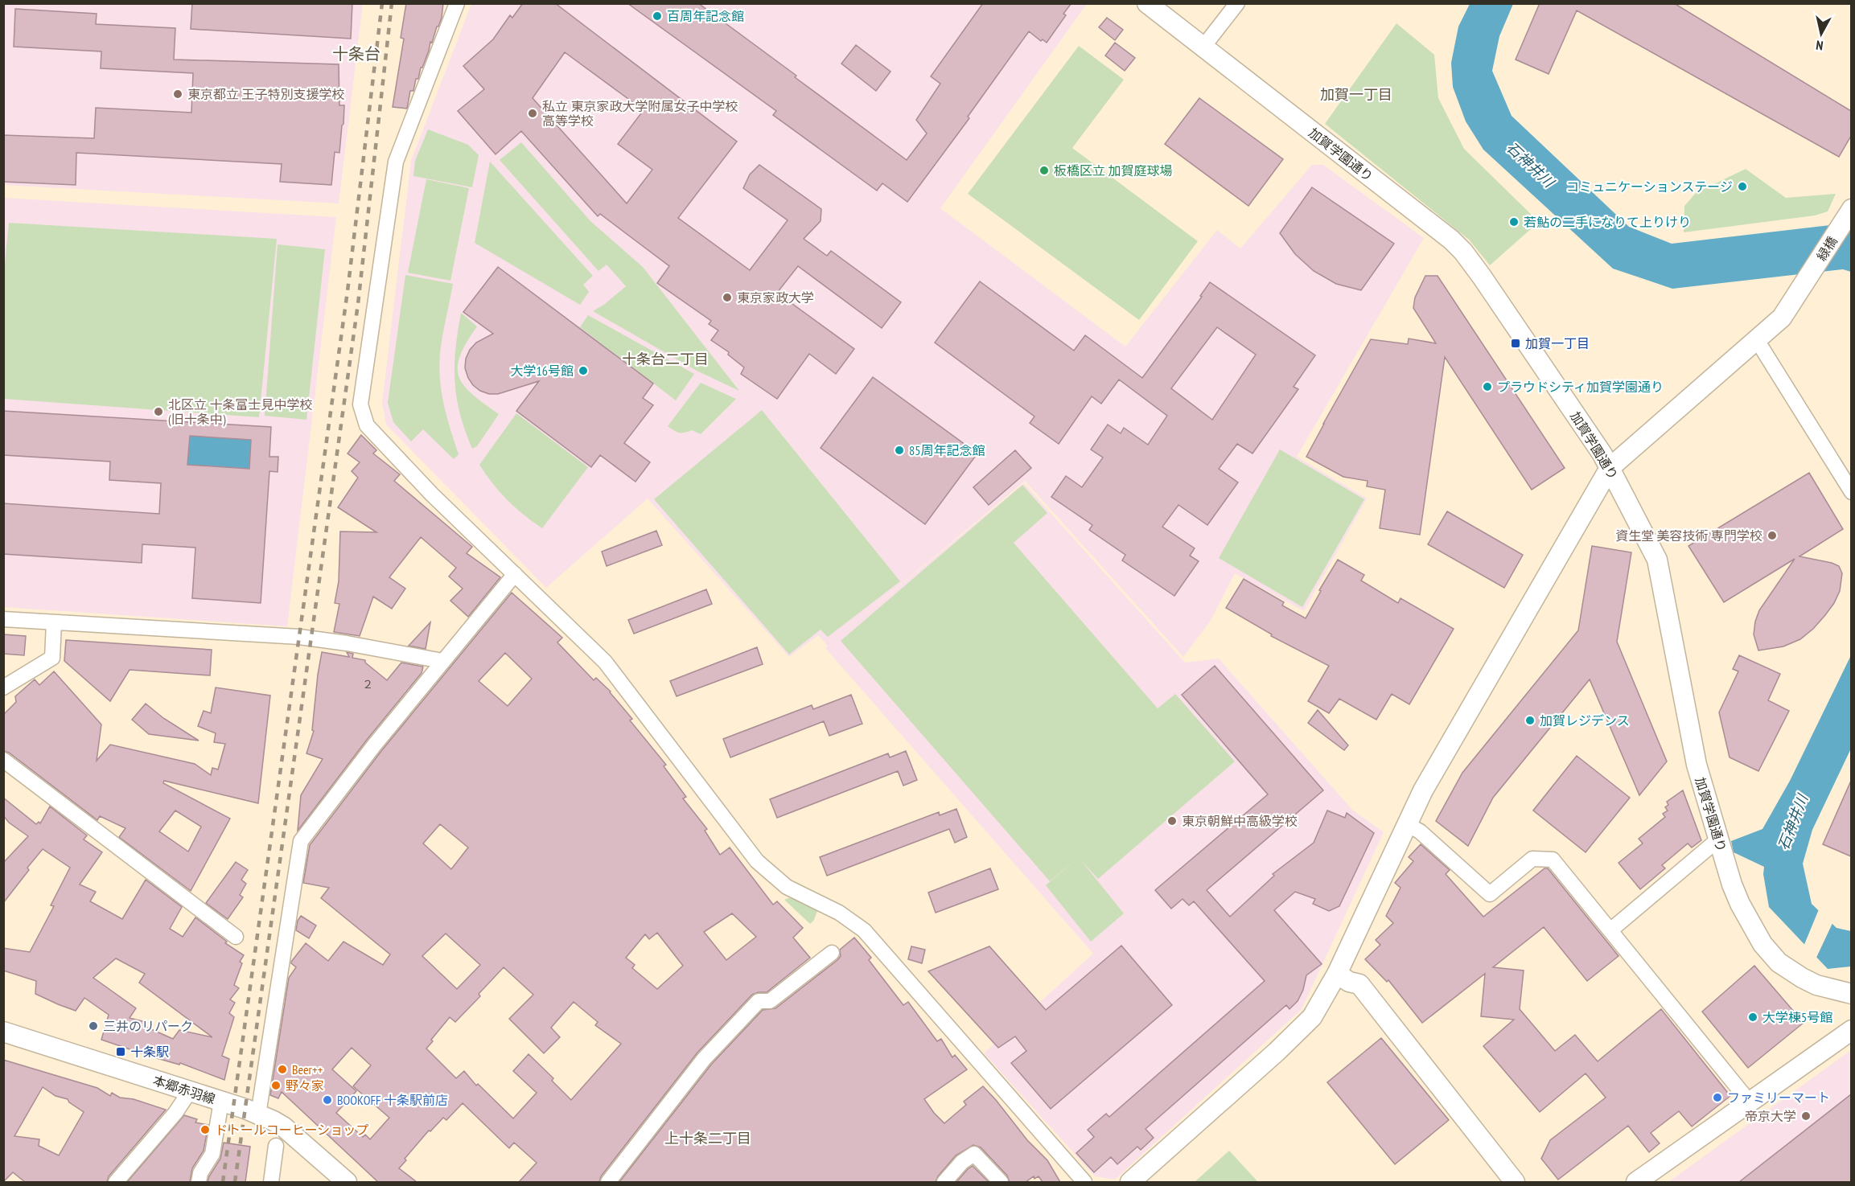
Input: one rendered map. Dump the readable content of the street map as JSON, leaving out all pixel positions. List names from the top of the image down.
{
  "streets": {
    "street": ["加賀学園通り", "緑橋", "本郷赤羽線"]
  },
  "crossings": [
    ["加賀学園通り", "緑橋"]
  ],
  "districts": [
    "十条台",
    "加賀一丁目",
    "十条台二丁目",
    "上十条二丁目"
  ],
  "water": ["石神井川"],
  "places": {
    "other": [
      "百周年記念館",
      "東京都立 王子特別支援学校",
      "私立 東京家政大学附属女子中学校 高等学校",
      "板橋区立 加賀庭球場",
      "コミュニケーションステージ",
      "若鮎の二手になりて上りけり",
      "東京家政大学",
      "大学16号館",
      "プラウドシティ加賀学園通り",
      "北区立 十条富士見中学校 (旧十条中)",
      "85周年記念館",
      "資生堂 美容技術 専門学校",
      "加賀レジデンス",
      "東京朝鮮中高級学校",
      "大学棟5号館",
      "三井のリパーク",
      "Beer++",
      "野々家",
      "ファミリーマート",
      "BOOKOFF 十条駅前店",
      "帝京大学",
      "ドトールコーヒーショップ"
    ],
    "transit": ["加賀一丁目", "十条駅"]
  },
  "house_numbers": ["２"],
  "north": "bottom"
}
